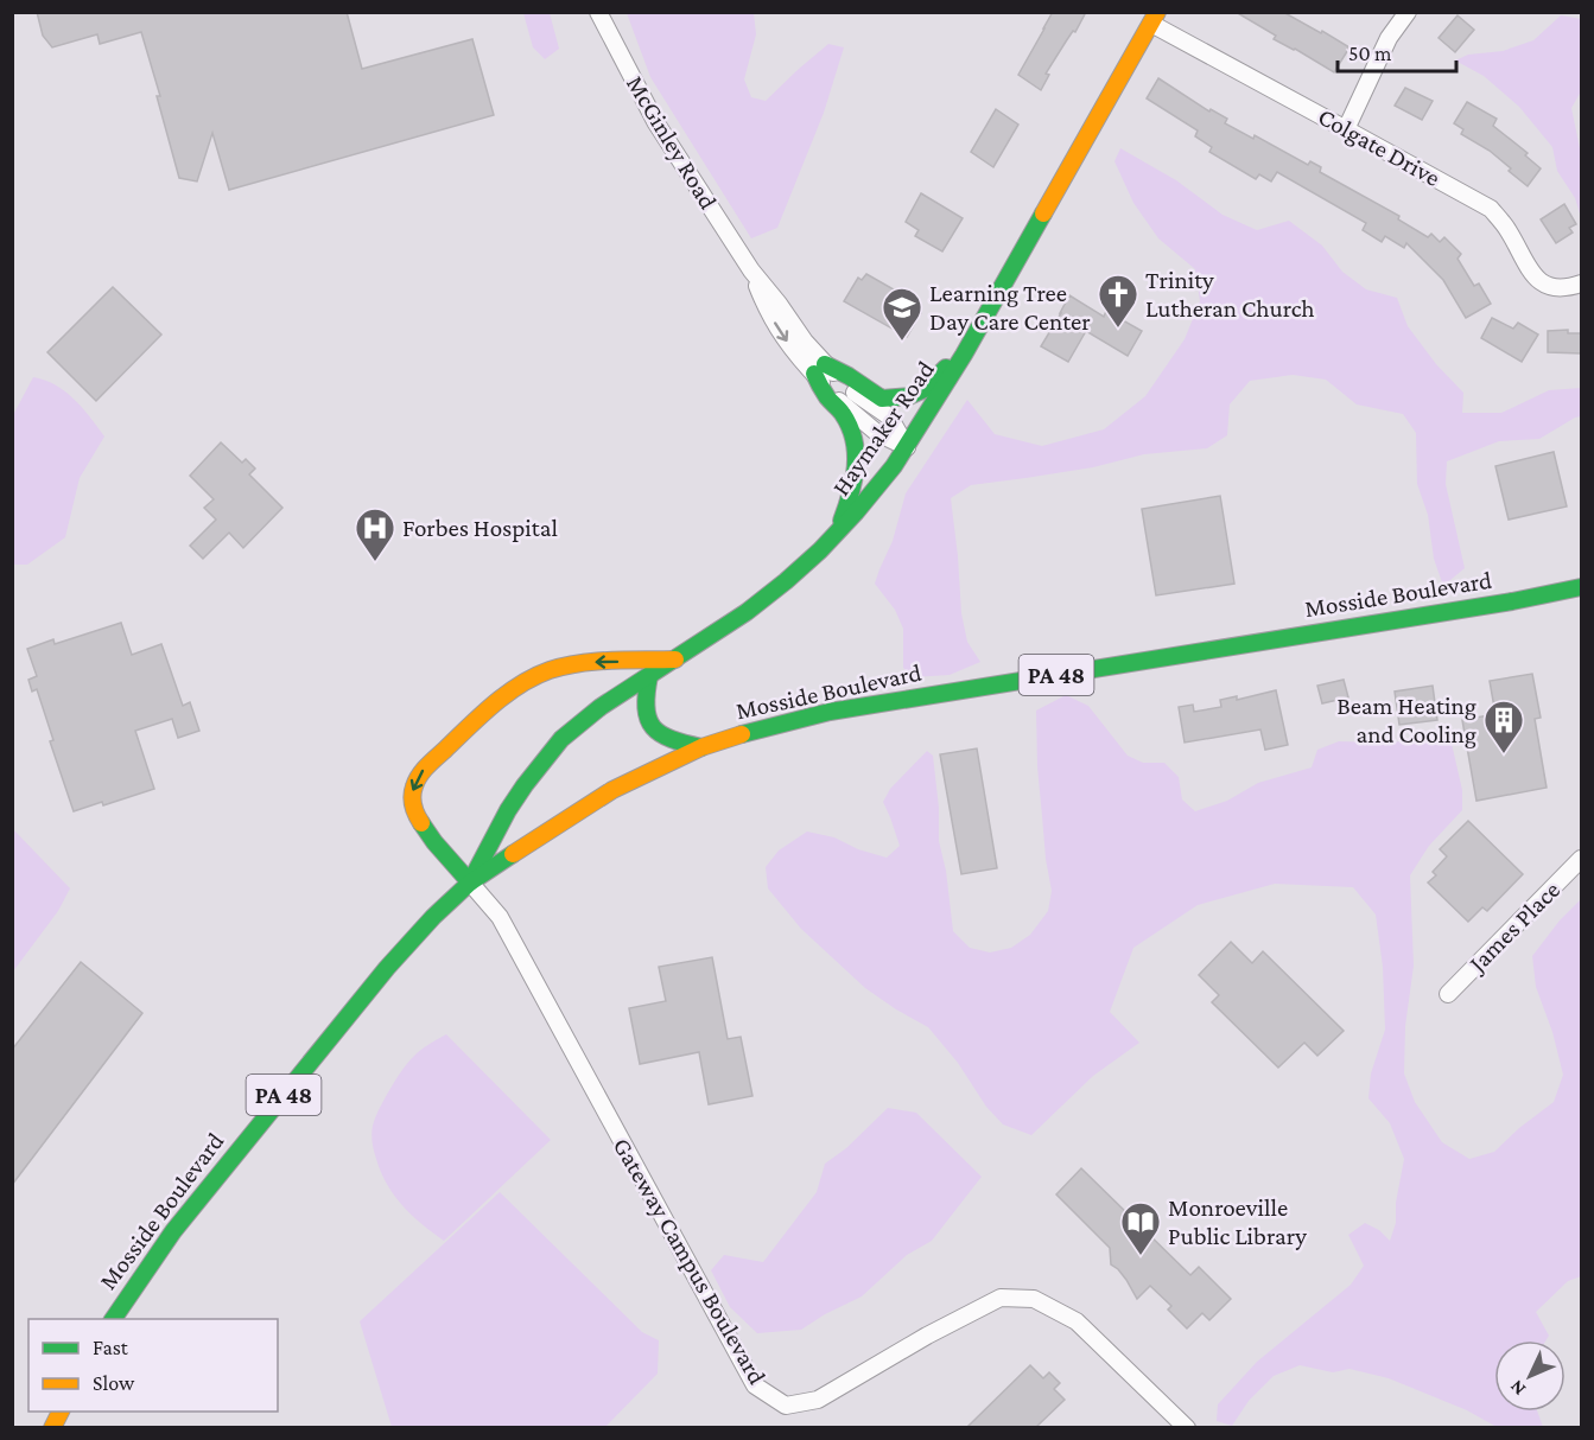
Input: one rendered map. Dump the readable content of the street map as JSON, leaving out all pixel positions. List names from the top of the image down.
{
  "streets": {
    "main road": ["Haymaker Road", "Mosside Boulevard", "PA 48"],
    "street": [
      "McGinley Road",
      "Colgate Drive",
      "James Place",
      "Gateway Campus Boulevard"
    ]
  },
  "crossings": [
    ["McGinley Road", "Haymaker Road"],
    ["Colgate Drive", "Haymaker Road"],
    ["Haymaker Road", "Mosside Boulevard"],
    ["Haymaker Road", "Gateway Campus Boulevard"],
    ["Mosside Boulevard", "Gateway Campus Boulevard"]
  ],
  "places": {
    "church": ["Trinity Lutheran Church"],
    "school or university": ["Learning Tree Day Care Center"],
    "hospital": ["Forbes Hospital"],
    "building": ["Beam Heating and Cooling"],
    "library": ["Monroeville Public Library"]
  },
  "legend": ["Fast", "Slow"],
  "scale_bar": "50 m",
  "north": "bottom left"
}
